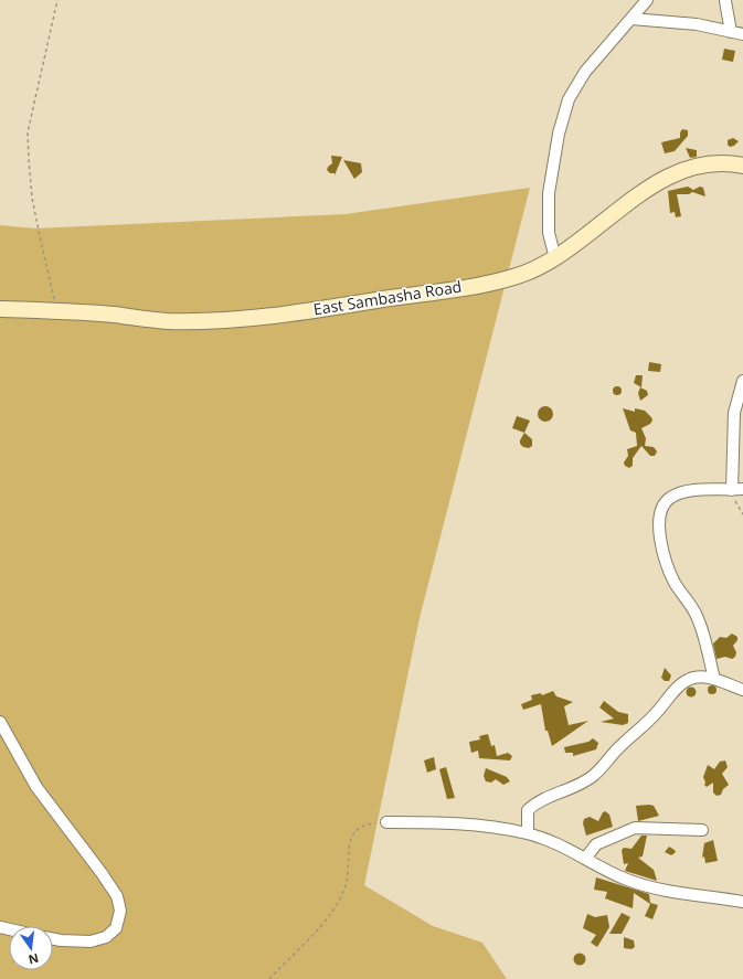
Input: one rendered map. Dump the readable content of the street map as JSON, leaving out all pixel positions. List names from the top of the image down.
{
  "streets": {
    "street": ["East Sambasha Road"]
  },
  "north": "bottom"
}
